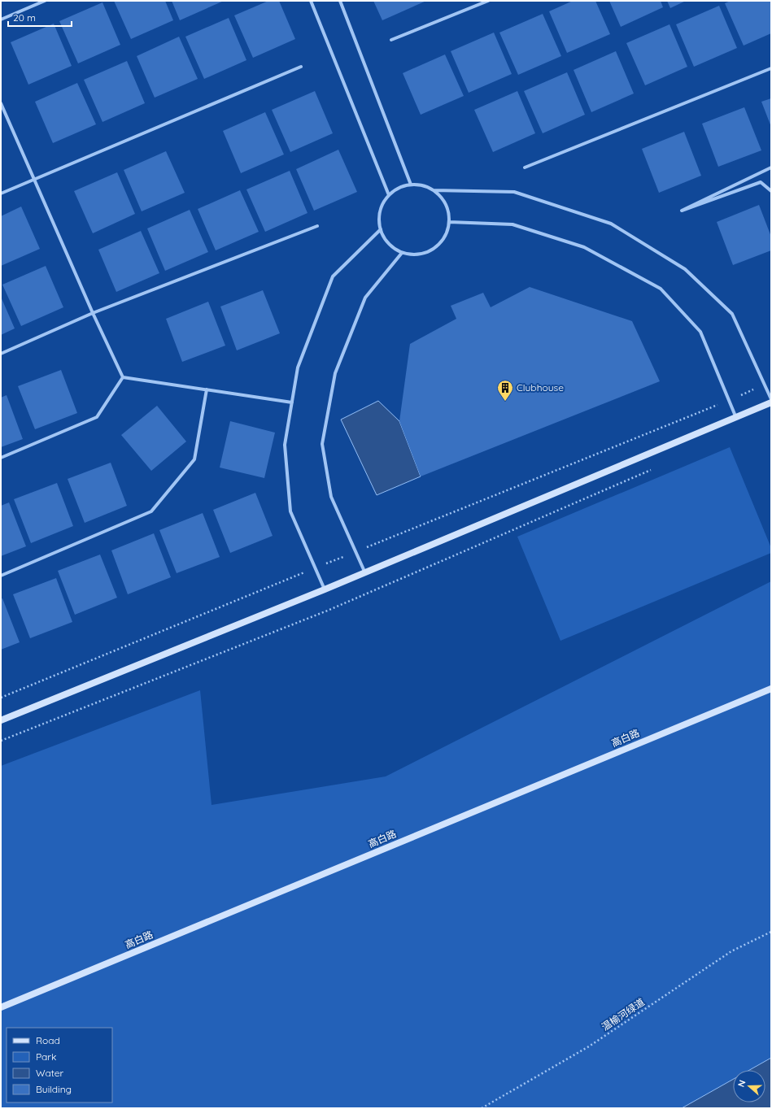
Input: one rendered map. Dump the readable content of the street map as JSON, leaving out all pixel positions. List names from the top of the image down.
{
  "streets": {
    "street": ["高白路"],
    "path": ["温榆河绿道"]
  },
  "places": {
    "building": ["Clubhouse"]
  },
  "legend": [
    "Road",
    "Park",
    "Water",
    "Building"
  ],
  "scale_bar": "20 m",
  "north": "left"
}
